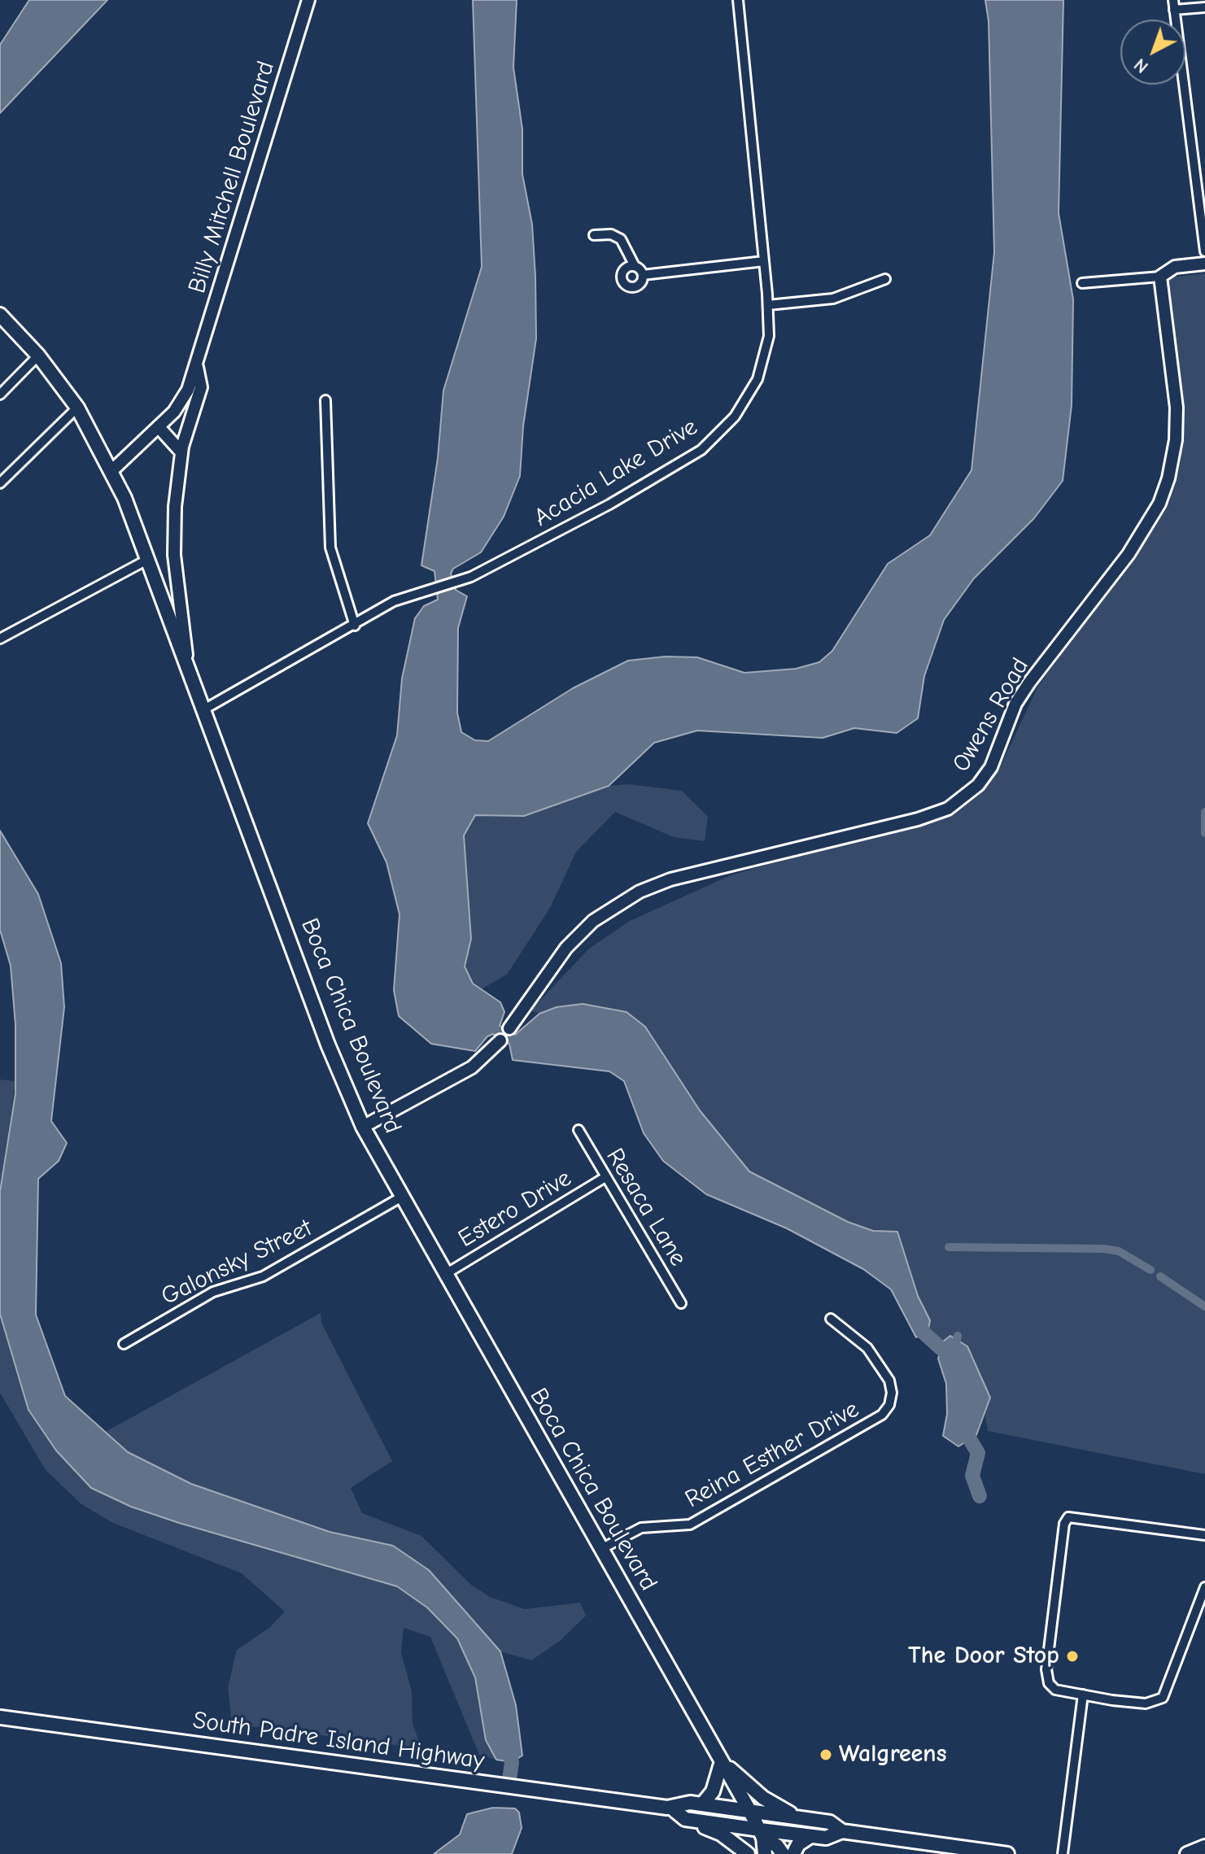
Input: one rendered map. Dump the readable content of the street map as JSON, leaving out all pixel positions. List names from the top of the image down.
{
  "streets": {
    "main road": ["Boca Chica Boulevard", "South Padre Island Highway"],
    "street": [
      "Billy Mitchell Boulevard",
      "Acacia Lake Drive",
      "Owens Road",
      "Resaca Lane",
      "Estero Drive",
      "Galonsky Street",
      "Reina Esther Drive"
    ]
  },
  "crossings": [
    ["Billy Mitchell Boulevard", "Boca Chica Boulevard"],
    ["Acacia Lake Drive", "Boca Chica Boulevard"],
    ["Boca Chica Boulevard", "Estero Drive"],
    ["Boca Chica Boulevard", "Galonsky Street"],
    ["Boca Chica Boulevard", "Reina Esther Drive"],
    ["Boca Chica Boulevard", "South Padre Island Highway"],
    ["Resaca Lane", "Estero Drive"]
  ],
  "places": ["The Door Stop", "Walgreens"],
  "north": "bottom left"
}
